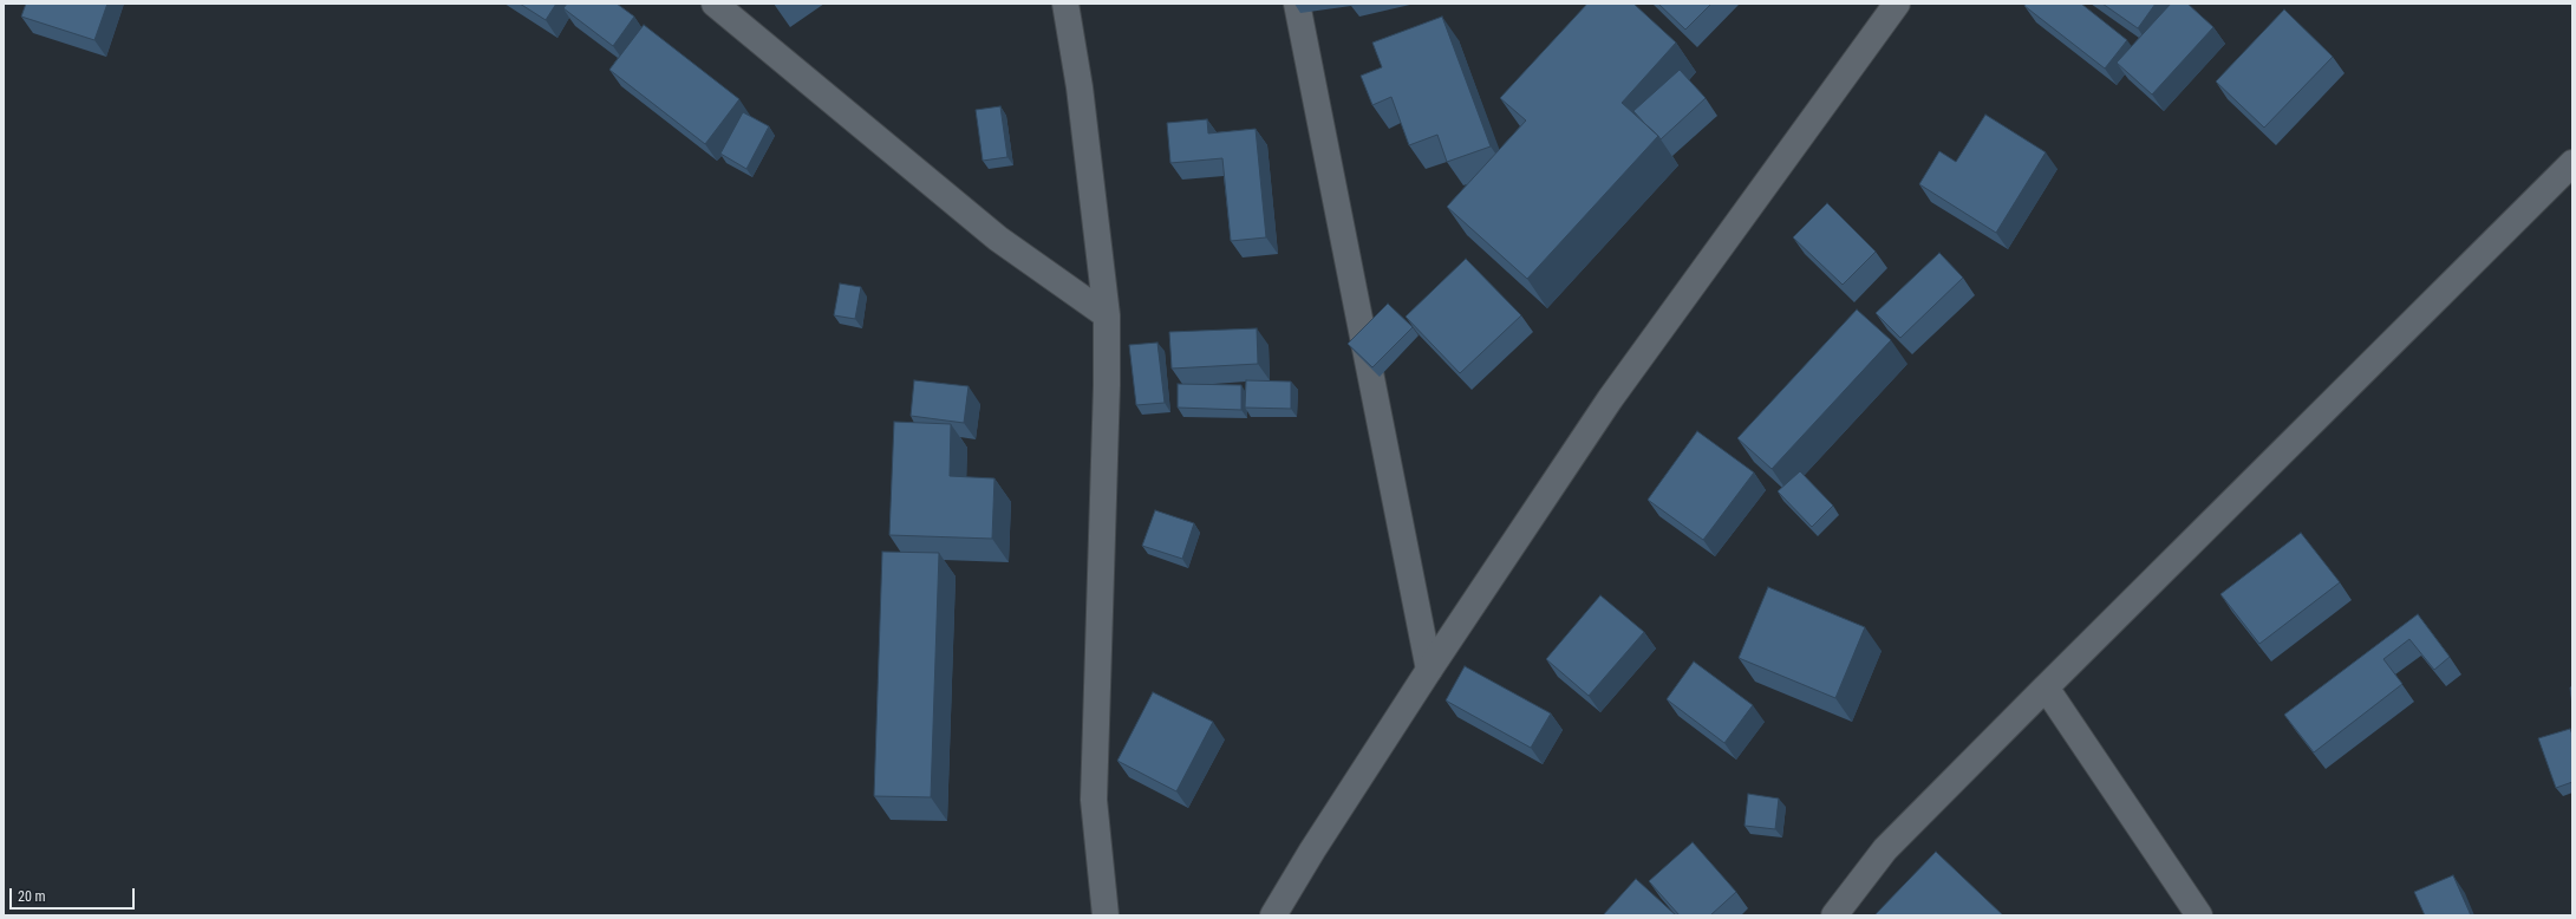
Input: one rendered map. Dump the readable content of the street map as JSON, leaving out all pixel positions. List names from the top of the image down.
{
  "scale_bar": "20 m"
}
